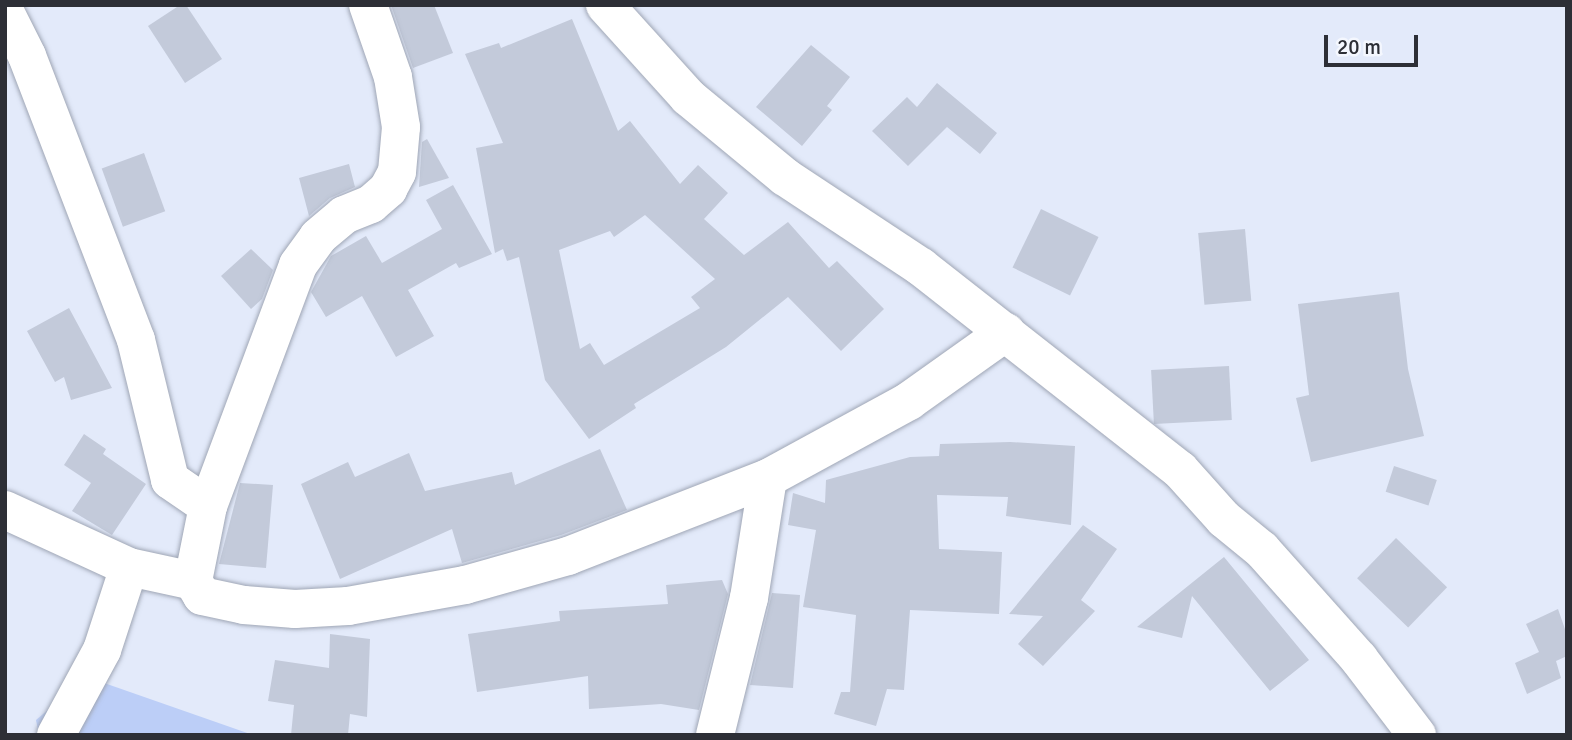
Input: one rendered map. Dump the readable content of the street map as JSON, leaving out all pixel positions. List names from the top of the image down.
{
  "scale_bar": "20 m"
}
